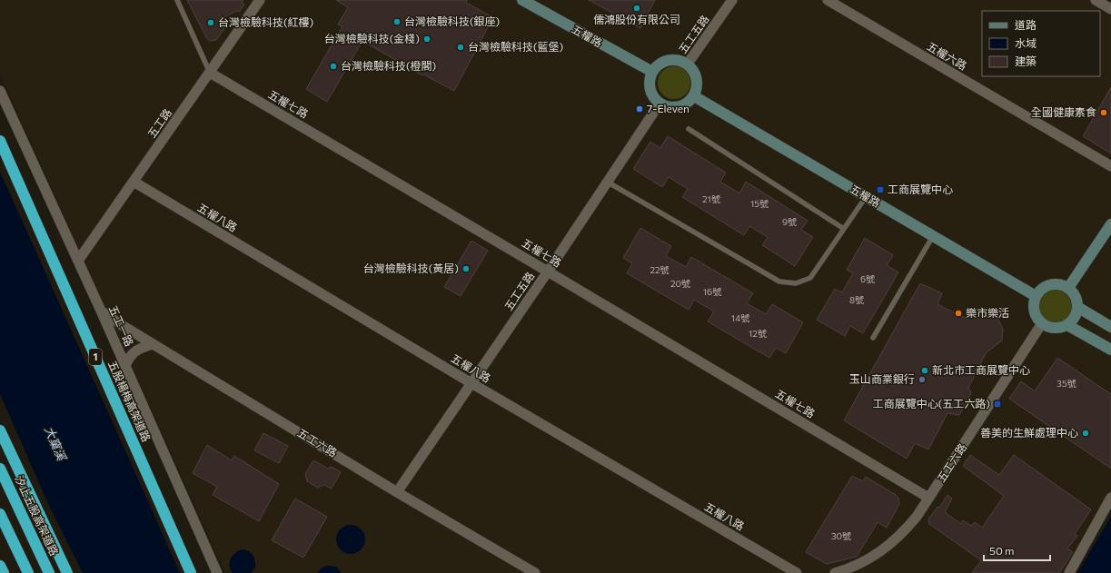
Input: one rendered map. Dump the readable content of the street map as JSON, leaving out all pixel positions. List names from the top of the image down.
{
  "streets": {
    "highway": ["1", "五股楊梅高架道路", "汐止五股高架道路"],
    "street": [
      "五工五路",
      "五權路",
      "五權六路",
      "五權七路",
      "五工路",
      "五權八路",
      "五工一路",
      "五工六路"
    ]
  },
  "crossings": [
    ["五工五路", "五權路"],
    ["五工五路", "五權七路"],
    ["五工五路", "五權八路"],
    ["五工五路", "五工六路"],
    ["五權路", "五工六路"],
    ["五權七路", "五工路"],
    ["五權七路", "五工六路"],
    ["五工路", "五權八路"],
    ["五工路", "五工一路"],
    ["五工一路", "五工六路"]
  ],
  "water": ["大窠溪"],
  "places": {
    "other": [
      "儒鴻股份有限公司",
      "台灣檢驗科技(銀座)",
      "台灣檢驗科技(紅樓)",
      "台灣檢驗科技(金棧)",
      "台灣檢驗科技(藍堡)",
      "台灣檢驗科技(橙閣)",
      "7-Eleven",
      "全國健康素食",
      "台灣檢驗科技(黃居)",
      "樂市樂活",
      "新北市工商展覽中心",
      "玉山商業銀行",
      "善美的生鮮處理中心"
    ],
    "transit": ["工商展覽中心", "工商展覽中心(五工六路)"]
  },
  "house_numbers": [
    "21號",
    "15號",
    "9號",
    "22號",
    "6號",
    "20號",
    "16號",
    "8號",
    "14號",
    "12號",
    "35號",
    "30號"
  ],
  "legend": ["道路", "水域", "建築"],
  "scale_bar": "50 m"
}
